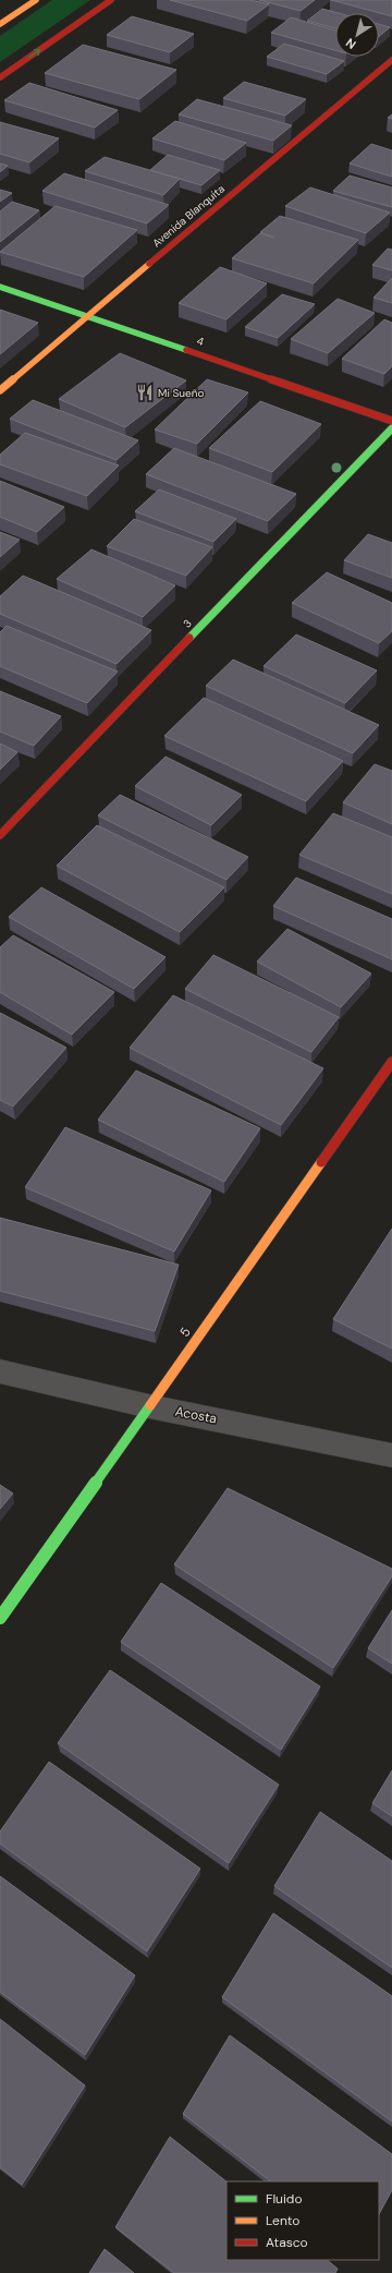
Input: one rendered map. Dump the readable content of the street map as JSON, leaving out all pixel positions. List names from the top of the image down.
{
  "streets": {
    "street": [
      "Avenida Blanquita",
      "4",
      "3",
      "5",
      "Acosta"
    ]
  },
  "crossings": [
    ["Avenida Blanquita", "4"],
    ["5", "Acosta"]
  ],
  "places": {
    "restaurant": ["Mi Sueño"]
  },
  "legend": ["Fluido", "Lento", "Atasco"],
  "north": "bottom left"
}
